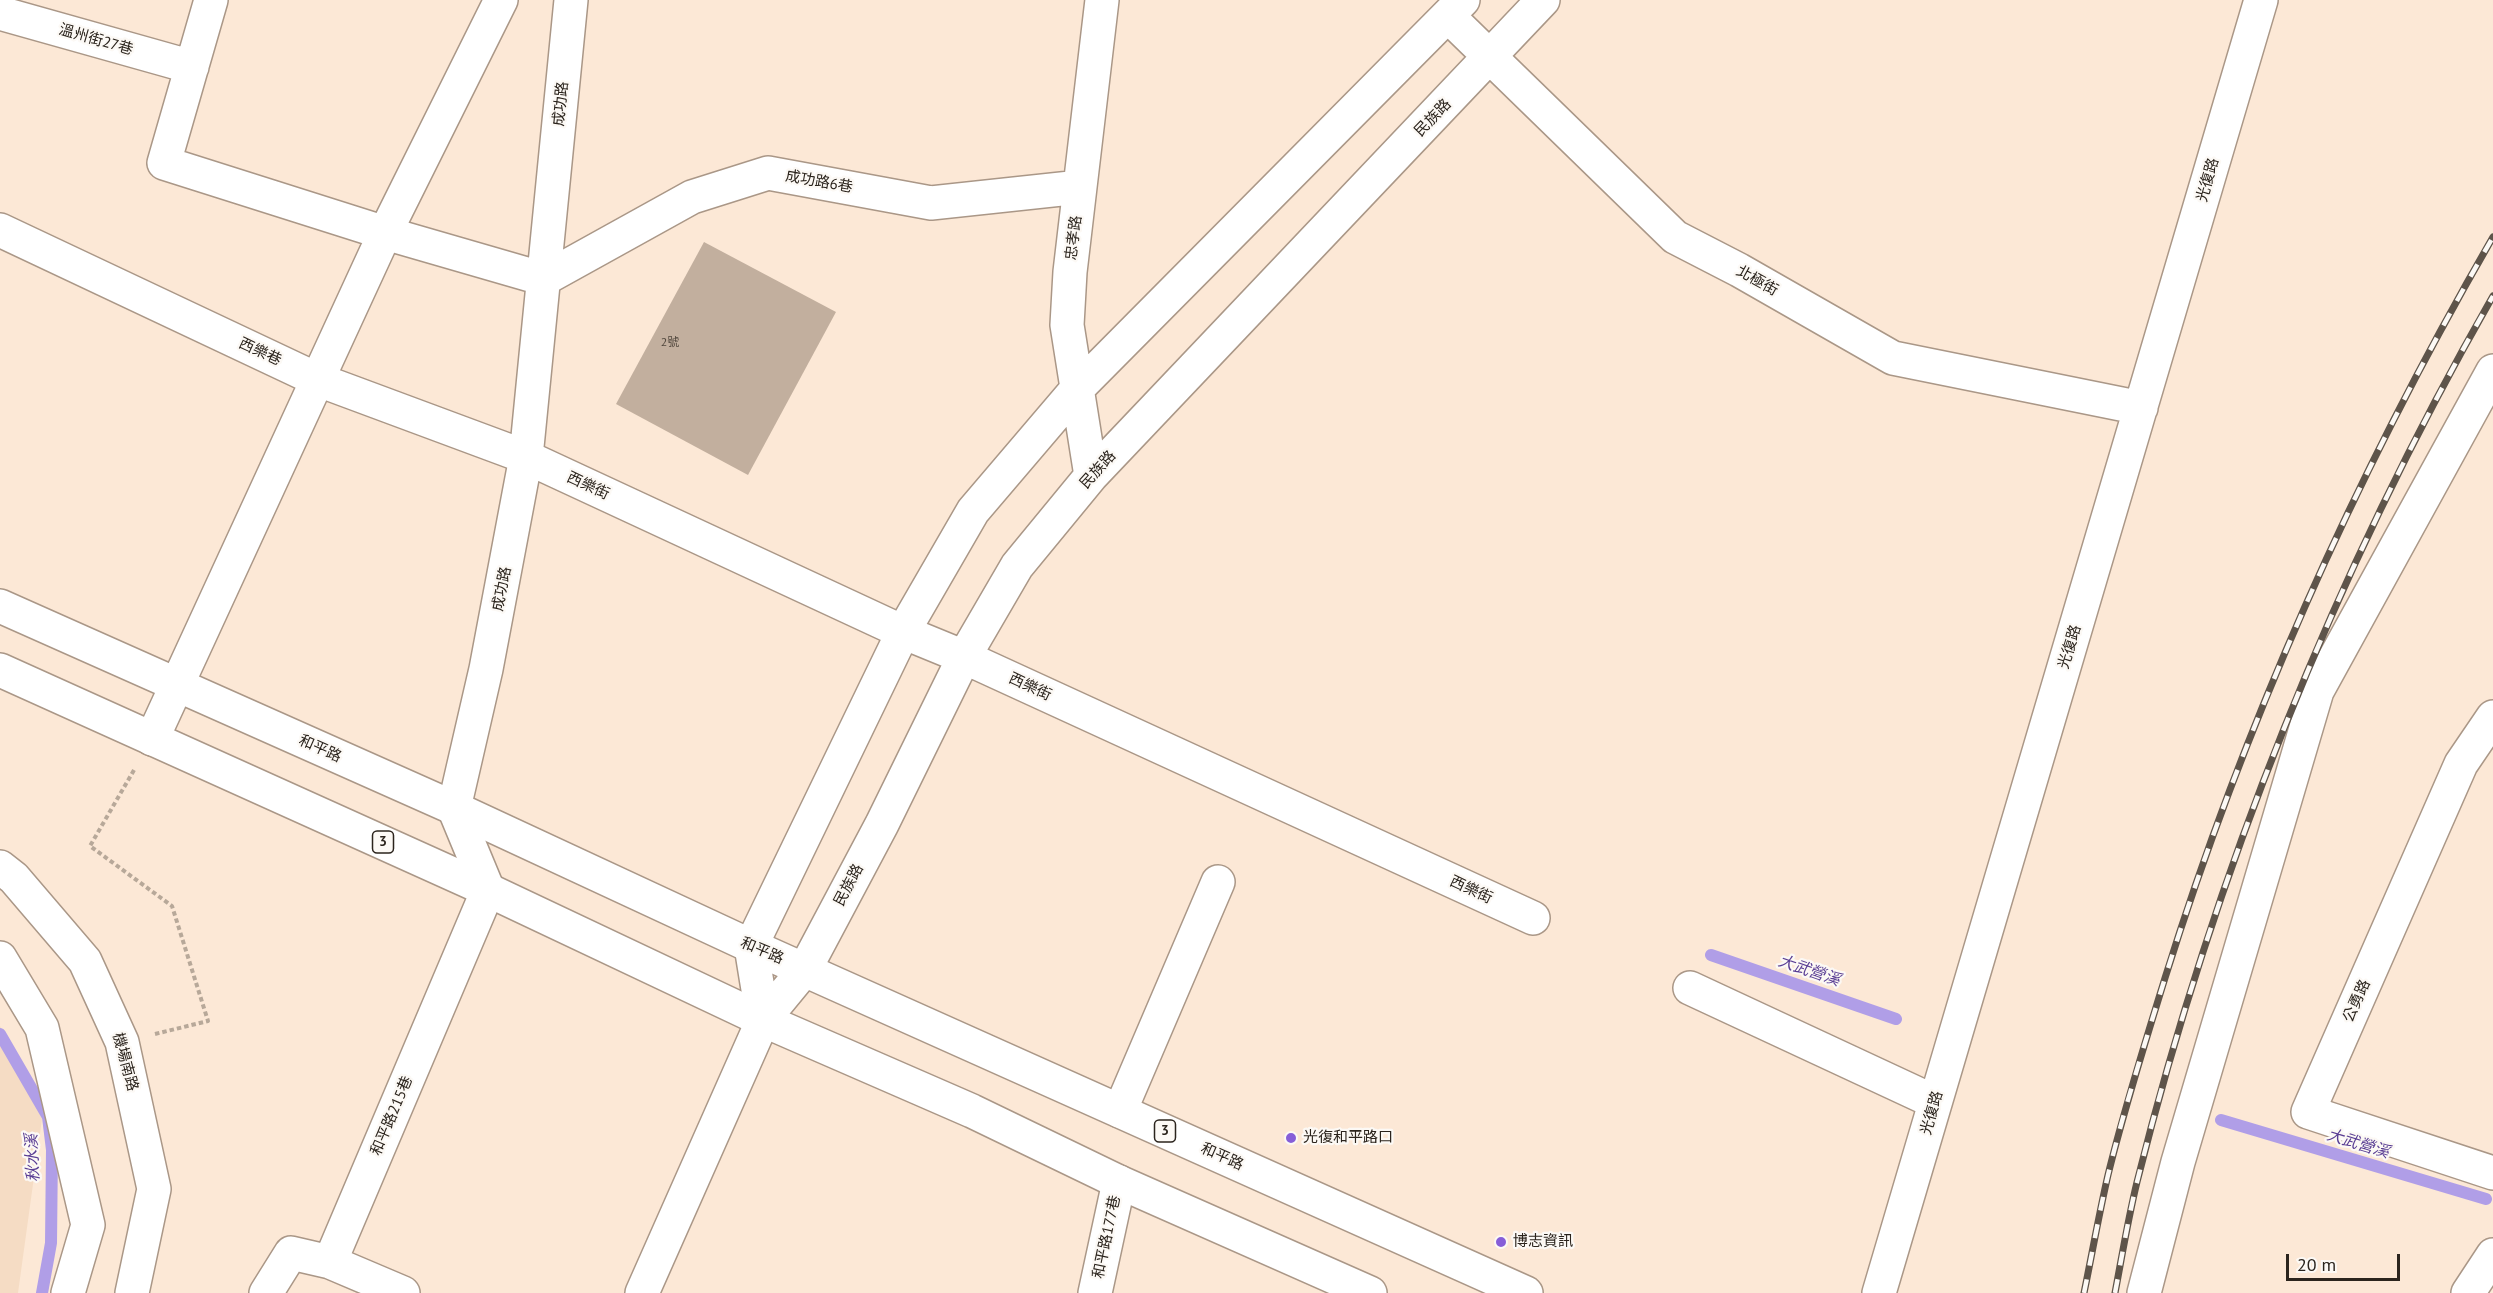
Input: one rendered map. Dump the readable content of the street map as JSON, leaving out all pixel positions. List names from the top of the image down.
{
  "streets": {
    "street": [
      "溫州街27巷",
      "成功路",
      "民族路",
      "光復路",
      "成功路6巷",
      "忠孝路",
      "北極街",
      "西樂巷",
      "西樂街",
      "和平路",
      "3",
      "公勇路",
      "機場南路",
      "和平路215巷",
      "和平路177巷"
    ]
  },
  "crossings": [
    ["成功路", "成功路6巷"],
    ["成功路", "西樂巷"],
    ["成功路", "西樂街"],
    ["成功路", "和平路"],
    ["民族路", "忠孝路"],
    ["民族路", "北極街"],
    ["民族路", "西樂街"],
    ["民族路", "和平路"],
    ["民族路", "3"],
    ["光復路", "北極街"],
    ["成功路6巷", "忠孝路"],
    ["西樂巷", "西樂街"],
    ["3", "和平路215巷"],
    ["3", "和平路177巷"]
  ],
  "water": ["大武營溪", "秋水溪"],
  "places": ["光復和平路口", "博志資訊"],
  "house_numbers": ["2號"],
  "scale_bar": "20 m"
}
